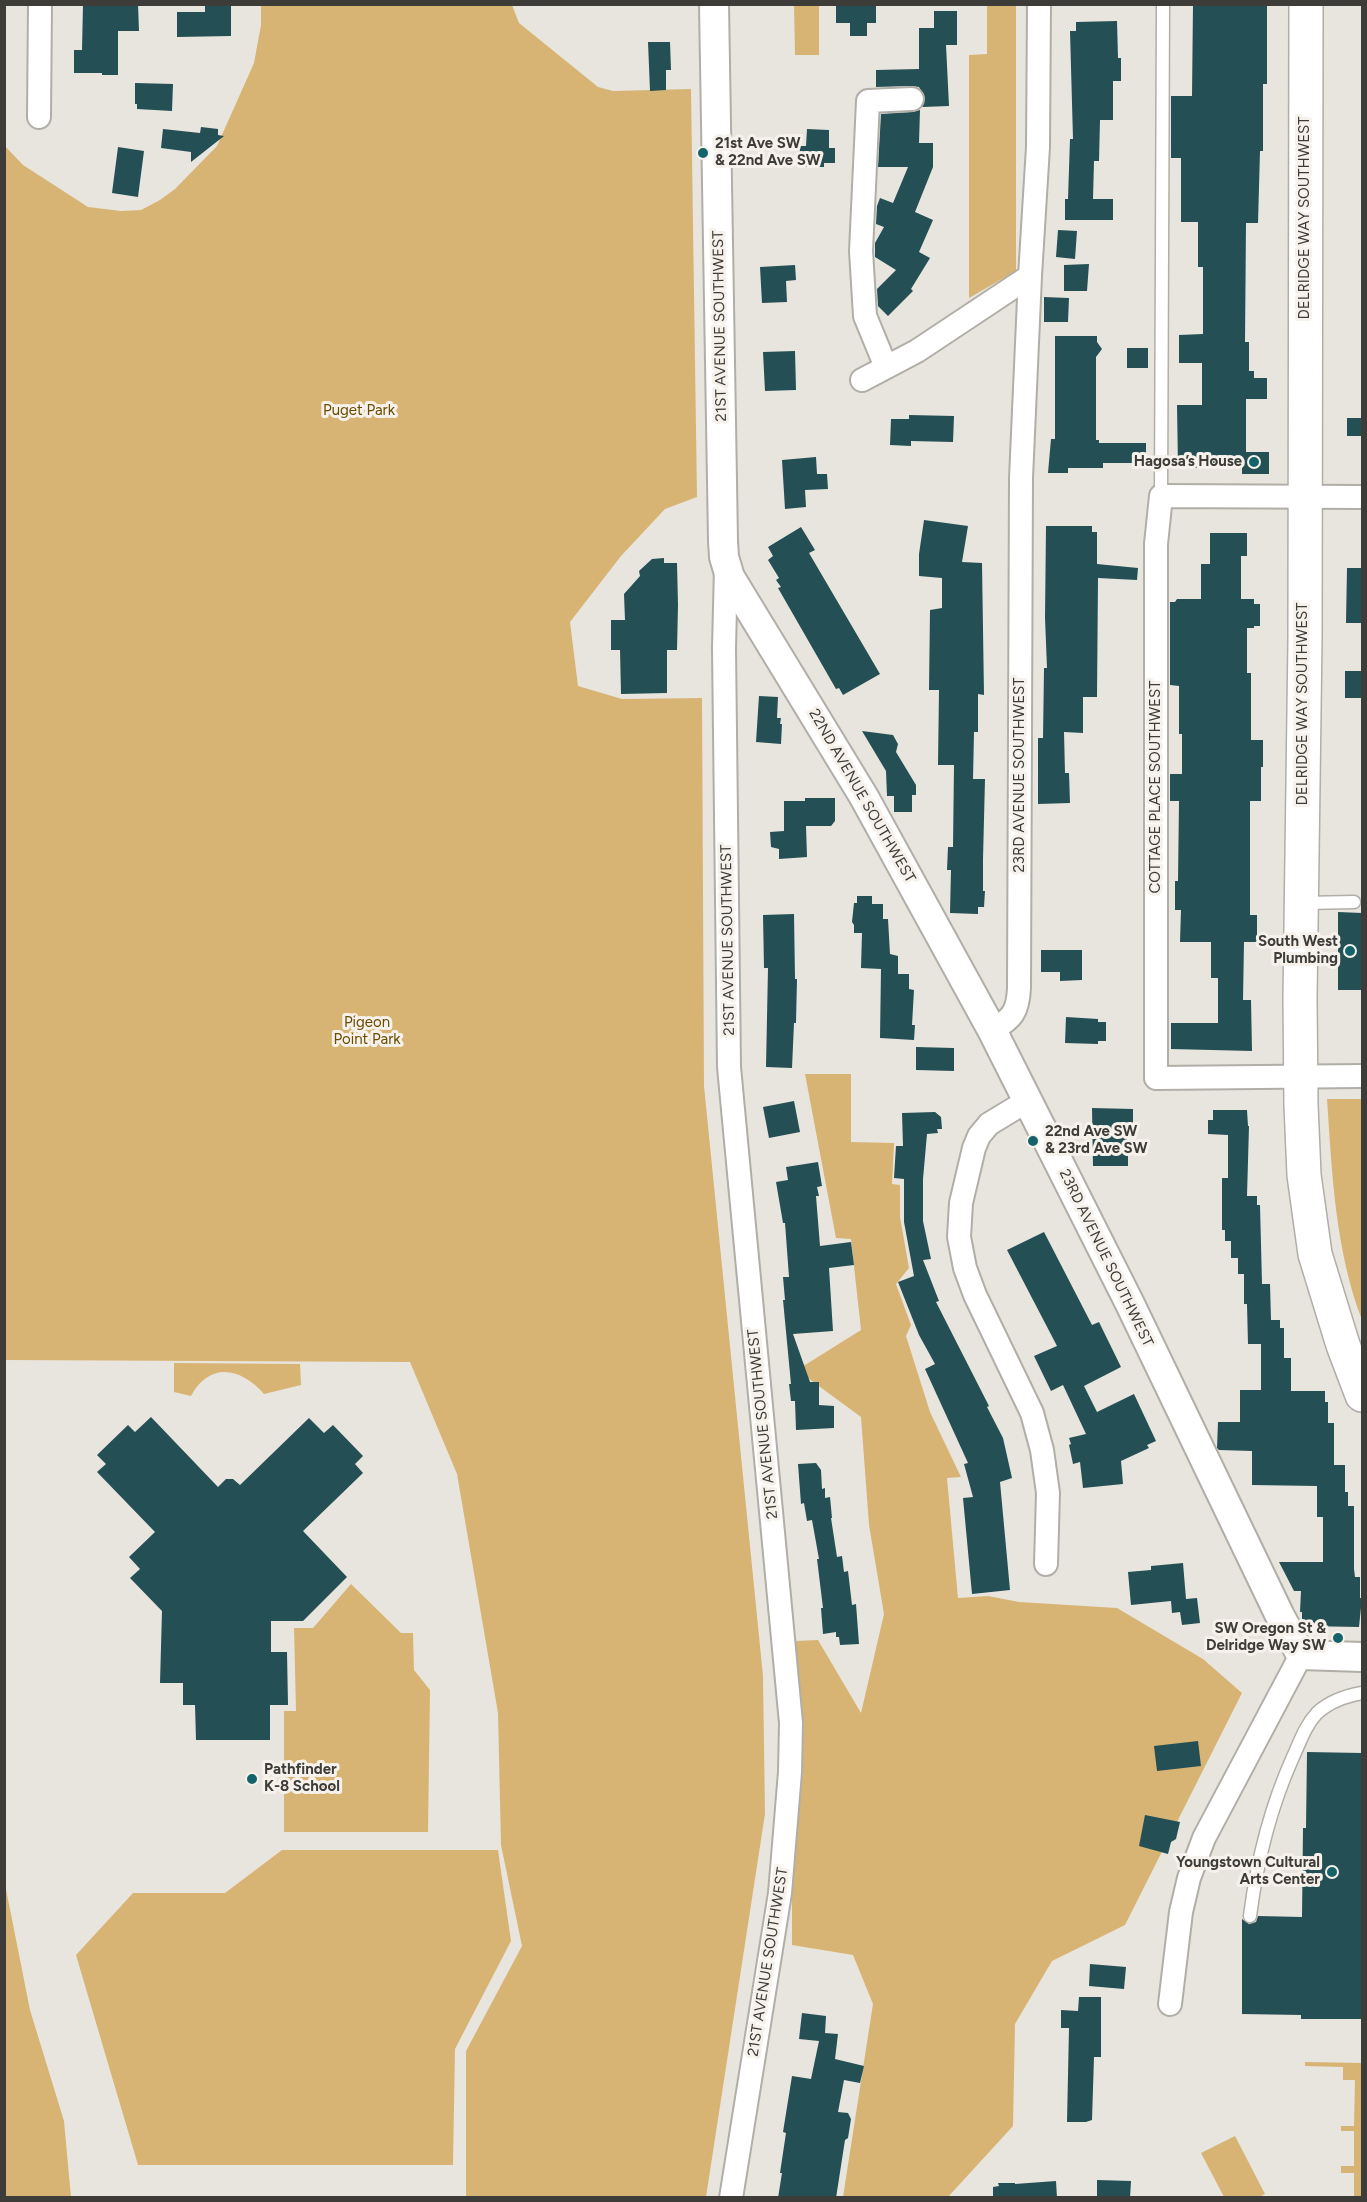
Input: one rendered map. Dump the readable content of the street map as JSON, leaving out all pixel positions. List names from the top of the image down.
{
  "streets": {
    "main road": ["DELRIDGE WAY SOUTHWEST"],
    "street": [
      "21ST AVENUE SOUTHWEST",
      "23RD AVENUE SOUTHWEST",
      "COTTAGE PLACE SOUTHWEST",
      "22ND AVENUE SOUTHWEST"
    ]
  },
  "crossings": [
    ["DELRIDGE WAY SOUTHWEST", "COTTAGE PLACE SOUTHWEST"],
    ["21ST AVENUE SOUTHWEST", "22ND AVENUE SOUTHWEST"],
    ["23RD AVENUE SOUTHWEST", "22ND AVENUE SOUTHWEST"]
  ],
  "parks": ["Puget Park", "Pigeon Point Park"],
  "places": [
    "21st Ave SW & 22nd Ave SW",
    "Hagosa’s House",
    "South West Plumbing",
    "22nd Ave SW & 23rd Ave SW",
    "SW Oregon St & Delridge Way SW",
    "Pathfinder K-8 School",
    "Youngstown Cultural Arts Center"
  ]
}
